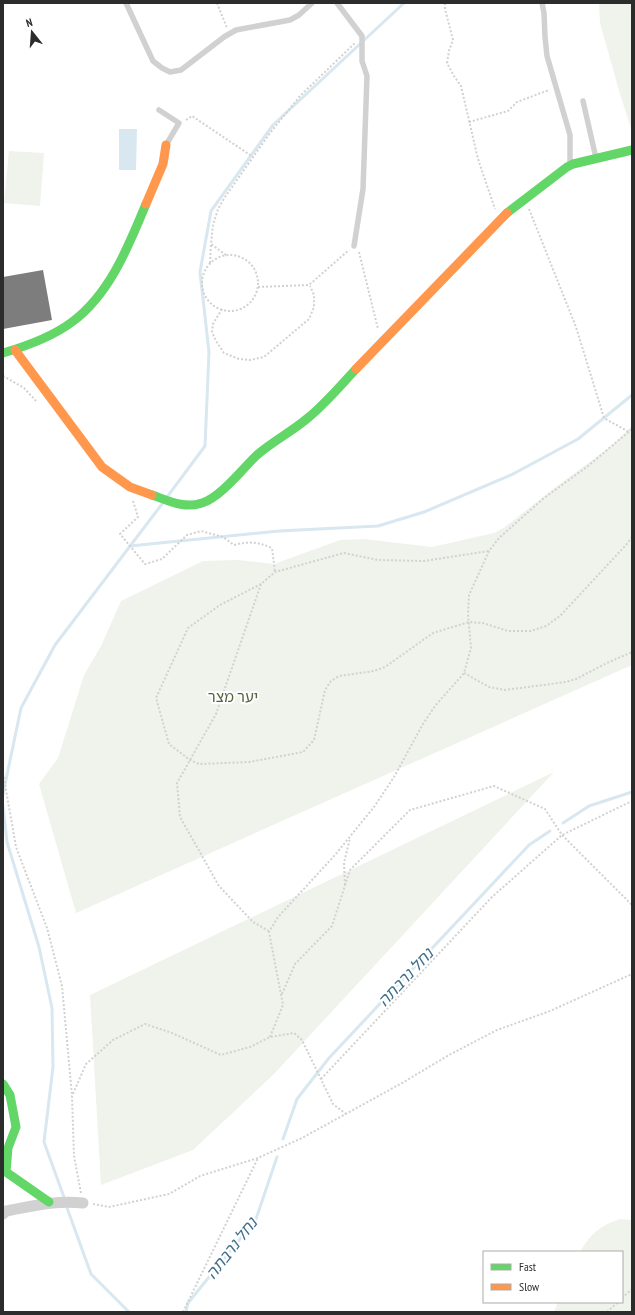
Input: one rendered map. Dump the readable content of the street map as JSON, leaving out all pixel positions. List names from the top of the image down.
{
  "water": ["נחל נרבתה"],
  "parks": ["יער מצר"],
  "legend": ["Fast", "Slow"],
  "north": "top"
}
